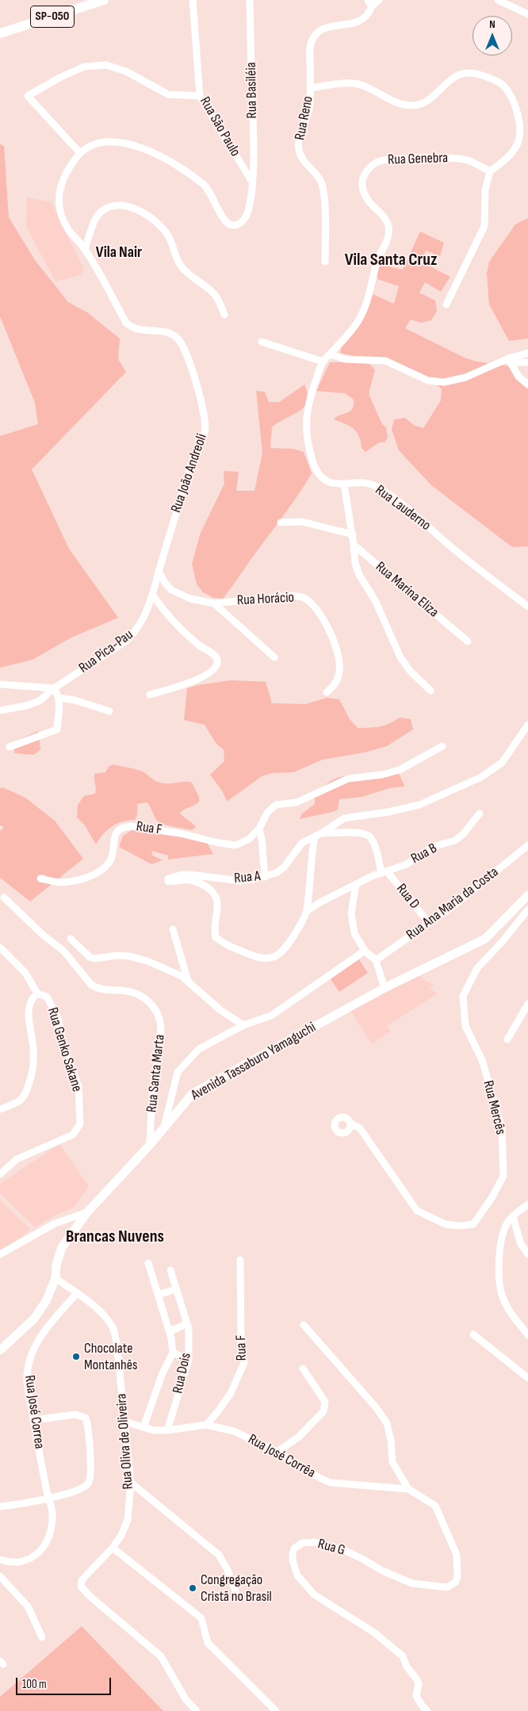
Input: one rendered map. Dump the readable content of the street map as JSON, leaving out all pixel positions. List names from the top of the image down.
{
  "streets": {
    "main road": ["SP-050"],
    "street": [
      "Rua Basiléia",
      "Rua Reno",
      "Rua São Paulo",
      "Rua Genebra",
      "Rua João Andreoli",
      "Rua Lauderno",
      "Rua Marina Eliza",
      "Rua Horácio",
      "Rua Pica-Pau",
      "Rua F",
      "Rua B",
      "Rua A",
      "Rua D",
      "Rua Ana Maria da Costa",
      "Rua Genko Sakane",
      "Avenida Tassaburo Yamaguchi",
      "Rua Santa Marta",
      "Rua Mercês",
      "Rua Dois",
      "Rua José Correa",
      "Rua Oliva de Oliveira",
      "Rua José Corrêa",
      "Rua G"
    ]
  },
  "crossings": [
    ["Rua Basiléia", "Rua São Paulo"],
    ["Rua Basiléia", "Rua João Andreoli"],
    ["Rua São Paulo", "Rua João Andreoli"],
    ["Rua Genebra", "Rua Lauderno"],
    ["Rua João Andreoli", "Rua Pica-Pau"],
    ["Rua F", "Rua José Corrêa"],
    ["Rua B", "Rua A"],
    ["Rua B", "Rua D"],
    ["Rua A", "Rua D"],
    ["Rua D", "Rua Ana Maria da Costa"],
    ["Avenida Tassaburo Yamaguchi", "Rua Santa Marta"],
    ["Avenida Tassaburo Yamaguchi", "Rua Oliva de Oliveira"],
    ["Rua Dois", "Rua José Corrêa"],
    ["Rua José Correa", "Rua Oliva de Oliveira"],
    ["Rua Oliva de Oliveira", "Rua José Corrêa"],
    ["Rua José Corrêa", "Rua G"]
  ],
  "districts": ["Vila Nair", "Vila Santa Cruz", "Brancas Nuvens"],
  "places": ["Chocolate Montanhês", "Congregação Cristã no Brasil"],
  "scale_bar": "100 m",
  "north": "top"
}
